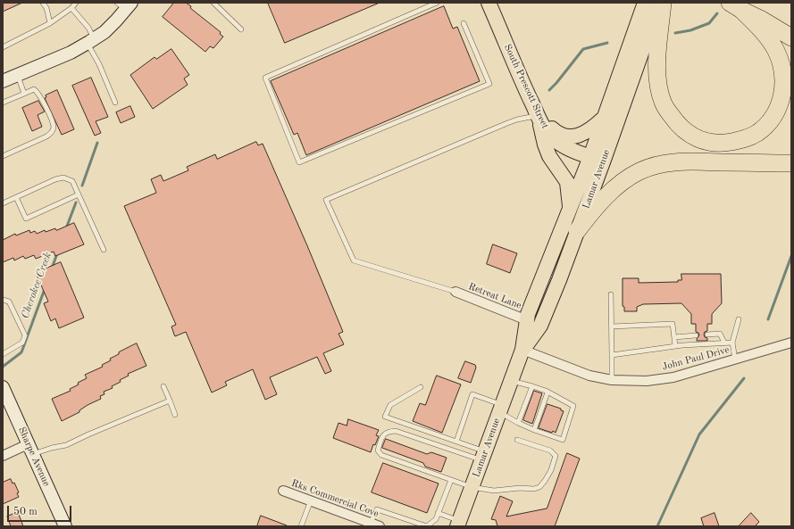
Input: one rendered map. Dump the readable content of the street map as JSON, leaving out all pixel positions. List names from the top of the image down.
{
  "streets": {
    "main road": ["South Prescott Street", "Lamar Avenue"],
    "street": [
      "Retreat Lane",
      "John Paul Drive",
      "Sharpe Avenue",
      "Rks Commercial Cove"
    ]
  },
  "crossings": [
    ["South Prescott Street", "Lamar Avenue"],
    ["Lamar Avenue", "Retreat Lane"],
    ["Lamar Avenue", "John Paul Drive"]
  ],
  "water": ["Cherokee Creek"],
  "scale_bar": "50 m"
}
